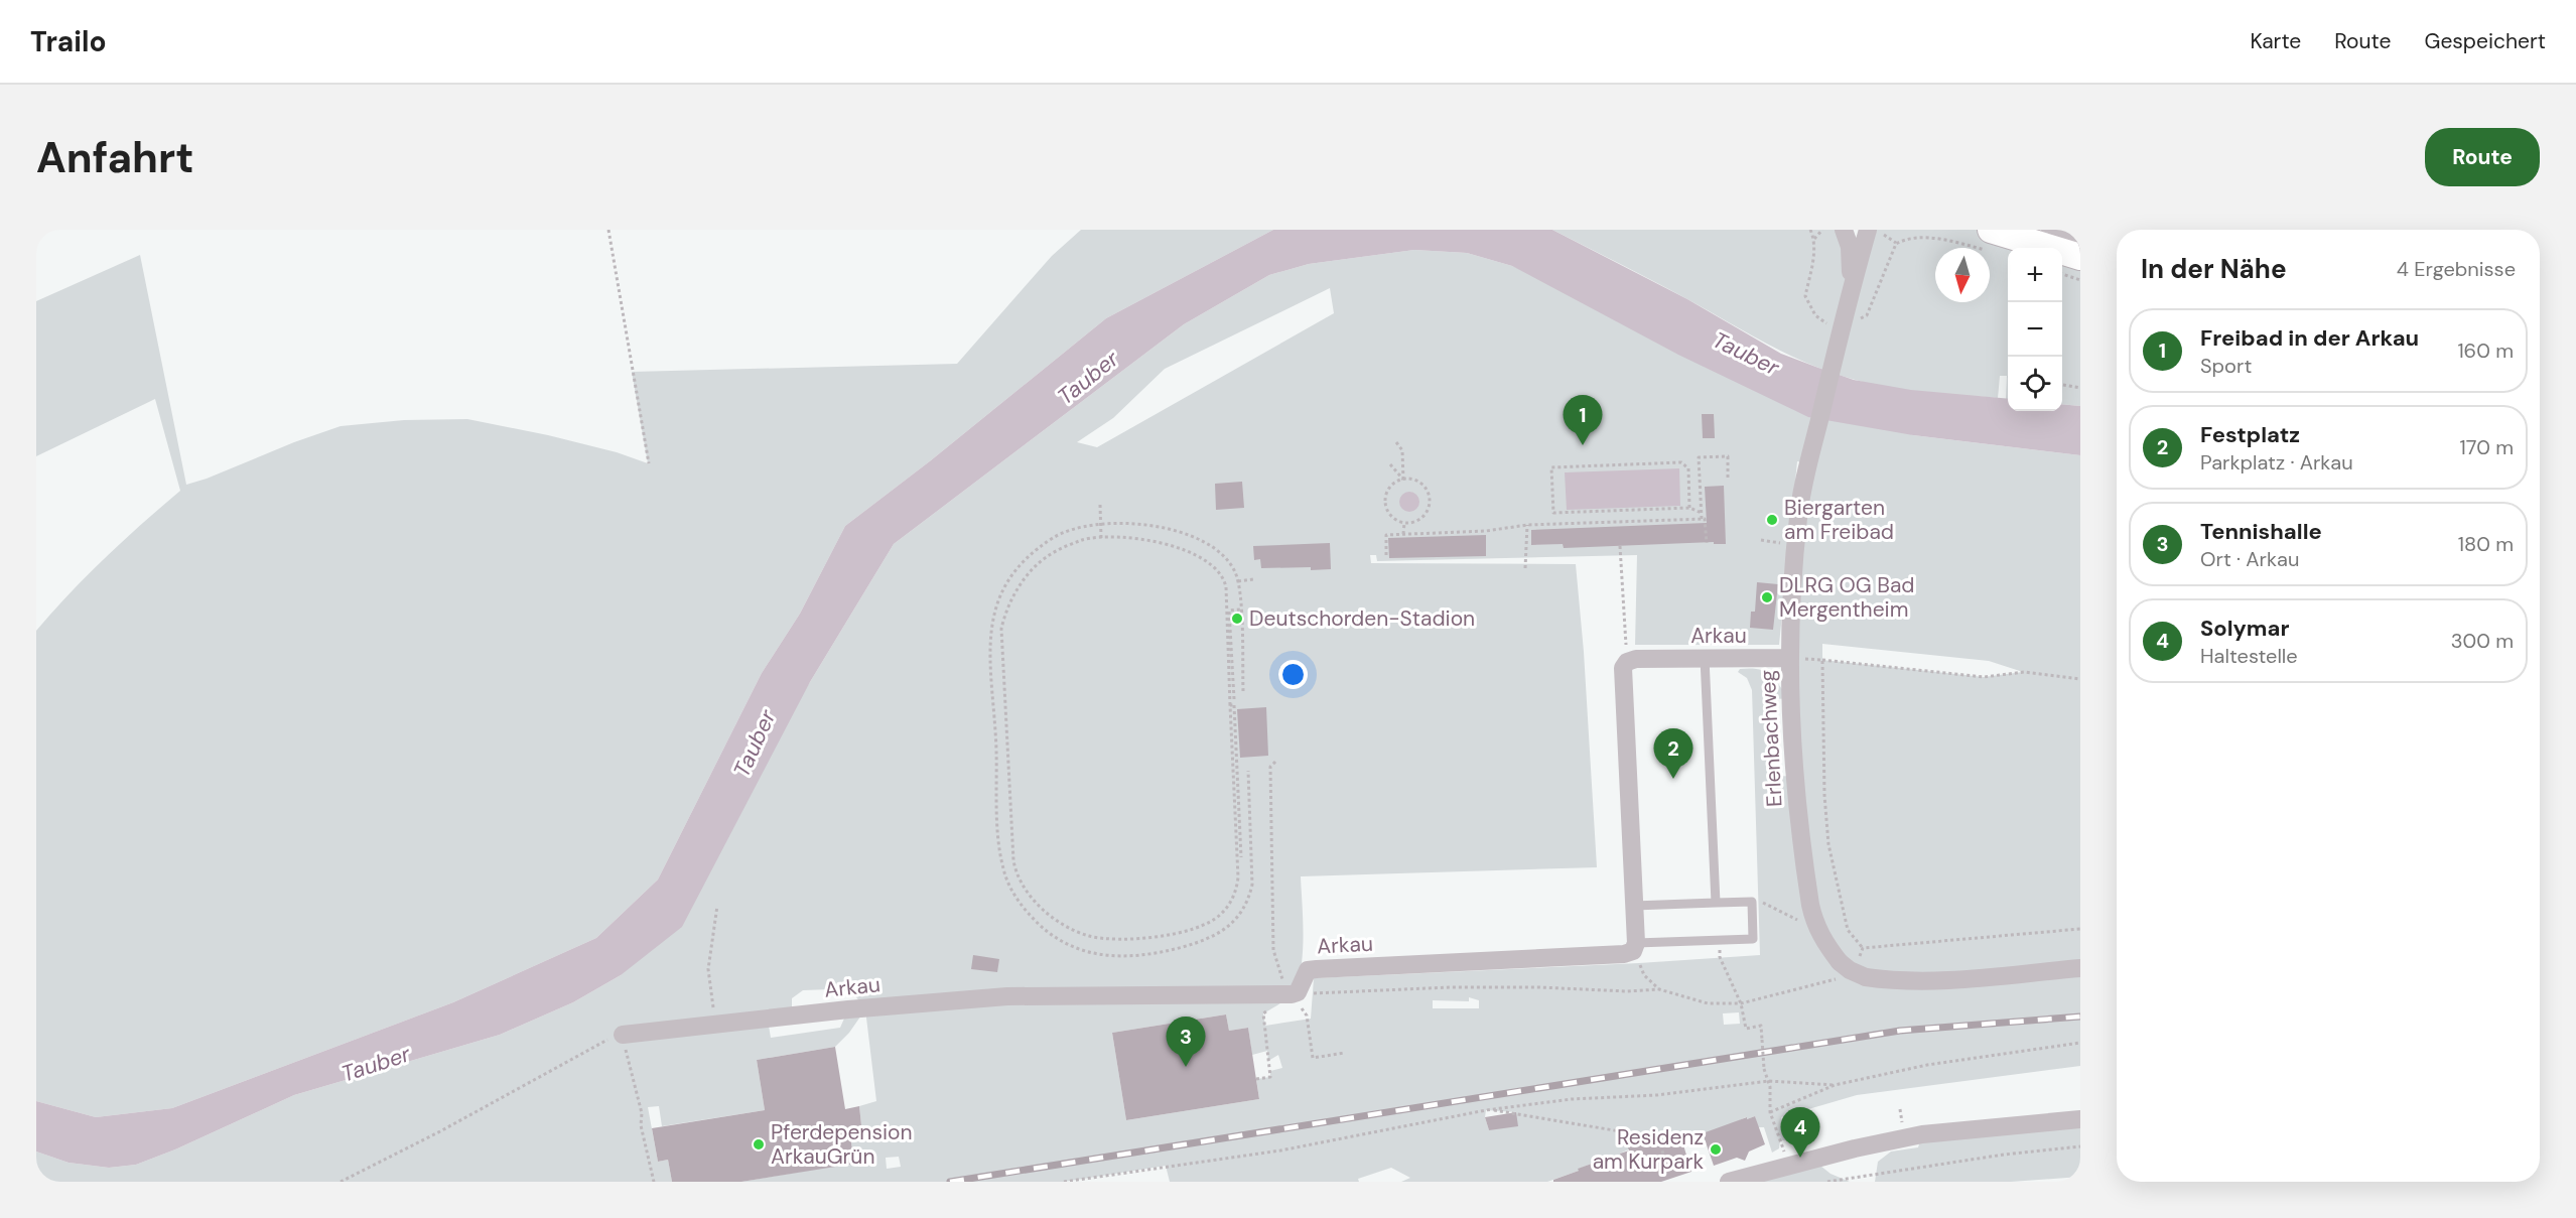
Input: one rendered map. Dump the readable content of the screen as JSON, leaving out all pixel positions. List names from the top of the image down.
{
  "streets": {
    "street": ["Arkau", "Erlenbachweg"]
  },
  "crossings": [
    ["Arkau", "Erlenbachweg"]
  ],
  "water": ["Tauber"],
  "places": [
    "Biergarten am Freibad",
    "DLRG OG Bad Mergentheim",
    "Deutschorden-Stadion",
    "Pferdepension ArkauGrün",
    "Residenz am Kurpark"
  ],
  "north": "bottom",
  "page": {
    "header": "Trailo",
    "nav": ["Karte", "Route", "Gespeichert"],
    "buttons": "Route",
    "title": "Anfahrt",
    "heading": ["In der Nähe", "4 Ergebnisse"],
    "map_buttons": ["+", "−"],
    "list": [
      {
        "mark": "1",
        "name": "Freibad in der Arkau",
        "note": "Sport",
        "value": "160 m"
      },
      {
        "mark": "2",
        "name": "Festplatz",
        "note": "Parkplatz · Arkau",
        "value": "170 m"
      },
      {
        "mark": "3",
        "name": "Tennishalle",
        "note": "Ort · Arkau",
        "value": "180 m"
      },
      {
        "mark": "4",
        "name": "Solymar",
        "note": "Haltestelle",
        "value": "300 m"
      }
    ],
    "pins": [
      "1",
      "2",
      "3",
      "4"
    ]
  }
}
